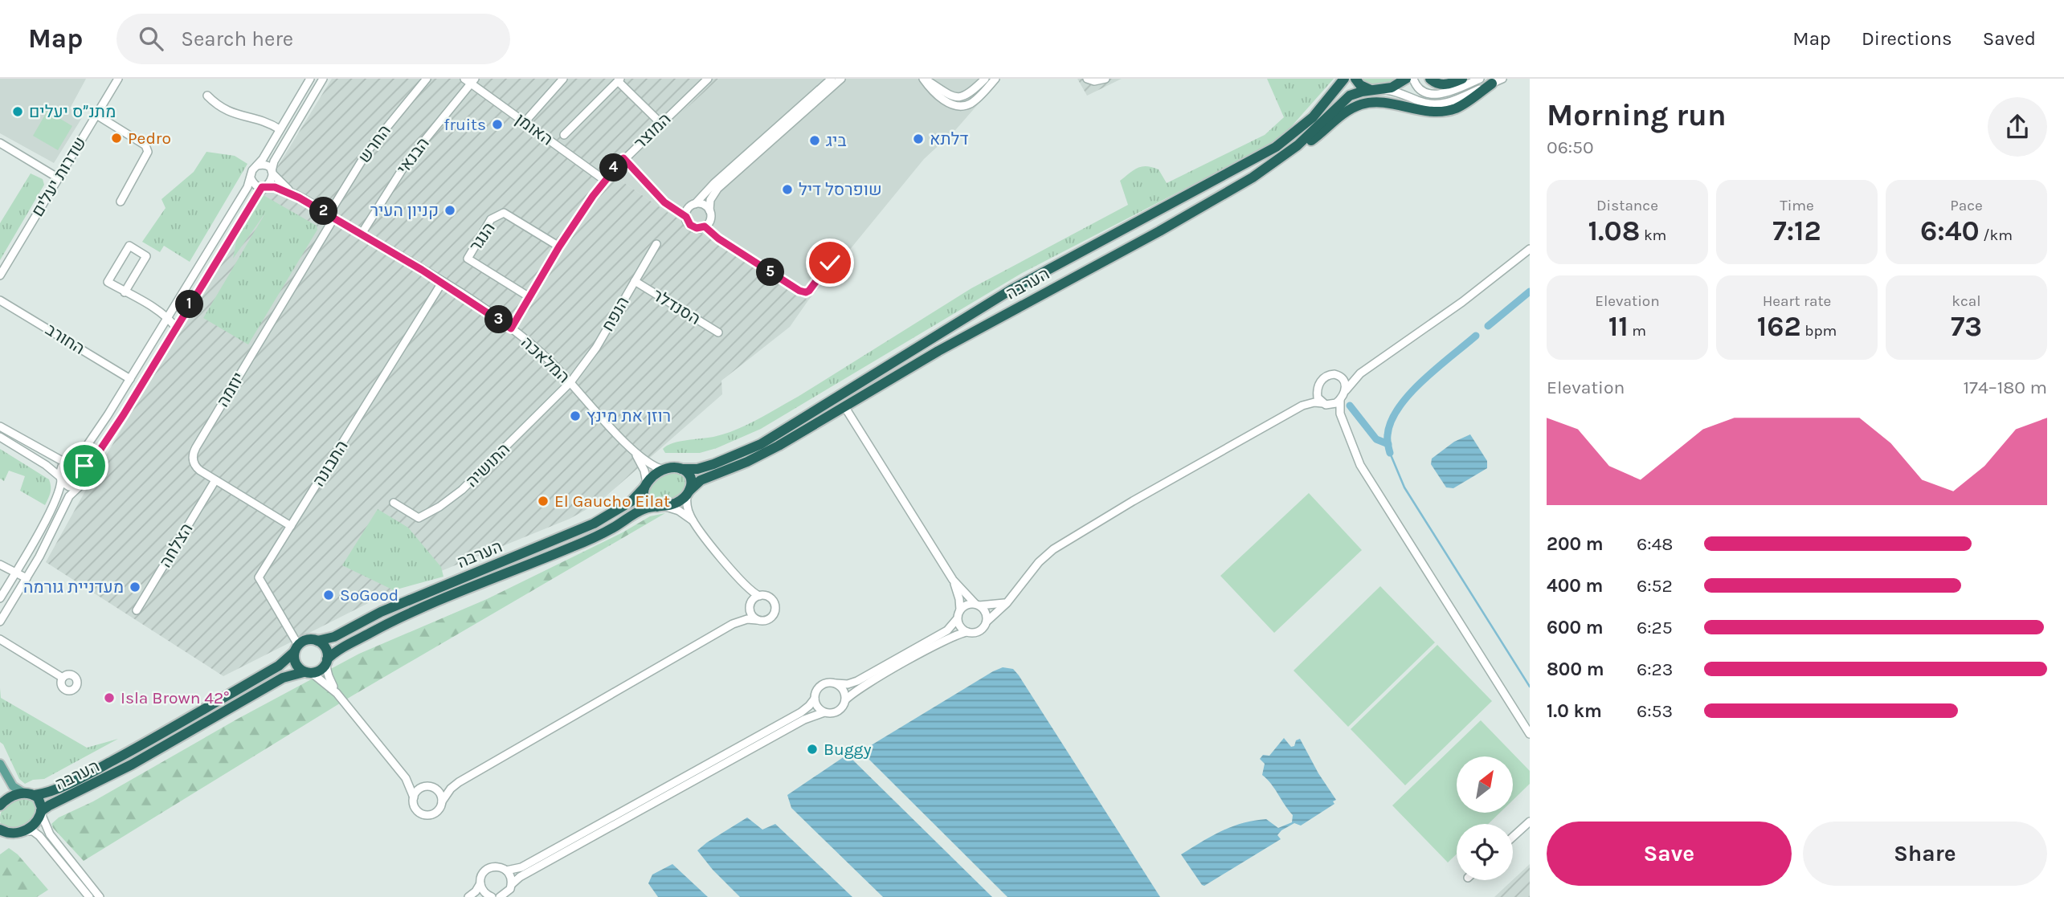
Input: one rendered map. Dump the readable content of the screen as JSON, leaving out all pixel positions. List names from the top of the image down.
{
  "streets": {
    "highway": ["הערבה"],
    "street": [
      "האומן",
      "המוצר",
      "החרש",
      "הבנאי",
      "שדרות יעלים",
      "הנגר",
      "הסנדלר",
      "הנפח",
      "החורב",
      "המלאכה",
      "יוזמה",
      "התבונה",
      "התושיה",
      "הצלחה"
    ]
  },
  "crossings": [
    ["האומן", "המוצר"],
    ["האומן", "הבנאי"],
    ["המוצר", "הנגר"],
    ["המוצר", "המלאכה"],
    ["החרש", "המלאכה"],
    ["החרש", "יוזמה"],
    ["הבנאי", "המלאכה"],
    ["הערבה", "המלאכה"],
    ["הערבה", "התבונה"],
    ["הסנדלר", "הנפח"],
    ["הנפח", "המלאכה"],
    ["הנפח", "התושיה"],
    ["המלאכה", "יוזמה"],
    ["המלאכה", "התבונה"],
    ["המלאכה", "התושיה"],
    ["יוזמה", "התבונה"],
    ["יוזמה", "הצלחה"]
  ],
  "places": [
    "מתנ״ס יעלים",
    "fruits",
    "Pedro",
    "דלתא",
    "ביג",
    "שופרסל דיל",
    "קניון העיר",
    "רוזן את מינץ",
    "El Gaucho Eilat",
    "מעדניית גורמה",
    "SoGood",
    "Isla Brown 42°",
    "Buggy"
  ],
  "north": "top right",
  "page": {
    "header": "Map",
    "search": "Search here",
    "nav": ["Map", "Directions", "Saved"],
    "heading": ["Morning run", "06:50"],
    "pins": [
      "4",
      "2",
      "5",
      "1",
      "3"
    ],
    "stats": [
      ["Distance", "1.08 km"],
      ["Time", "7:12"],
      ["Pace", "6:40 /km"],
      ["Elevation", "11 m"],
      ["Heart rate", "162 bpm"],
      ["kcal", "73"]
    ],
    "chart": ["Elevation", "174–180 m"],
    "list": [
      {
        "name": "200 m",
        "note": "6:48"
      },
      {
        "name": "400 m",
        "note": "6:52"
      },
      {
        "name": "600 m",
        "note": "6:25"
      },
      {
        "name": "800 m",
        "note": "6:23"
      },
      {
        "name": "1.0 km",
        "note": "6:53"
      }
    ],
    "buttons": ["Save", "Share"]
  }
}
